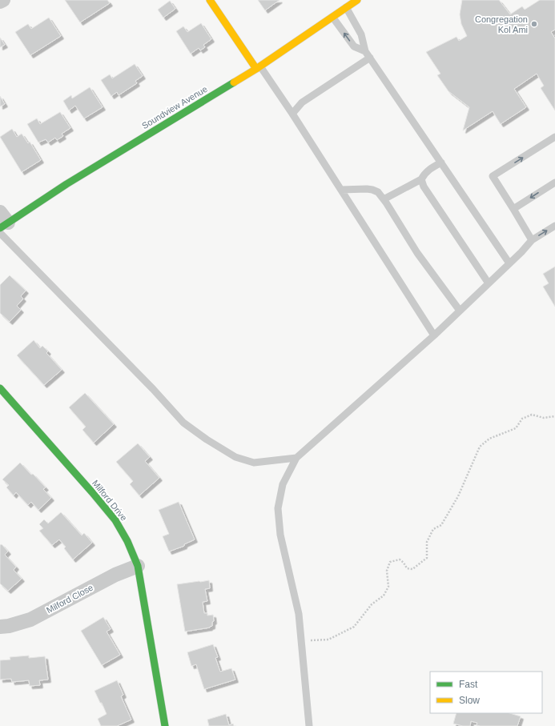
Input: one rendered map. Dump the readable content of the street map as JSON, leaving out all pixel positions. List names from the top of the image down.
{
  "streets": {
    "street": ["Soundview Avenue", "Milford Drive", "Milford Close"]
  },
  "crossings": [
    ["Milford Drive", "Milford Close"]
  ],
  "places": ["Congregation Kol Ami"],
  "legend": ["Fast", "Slow"]
}
